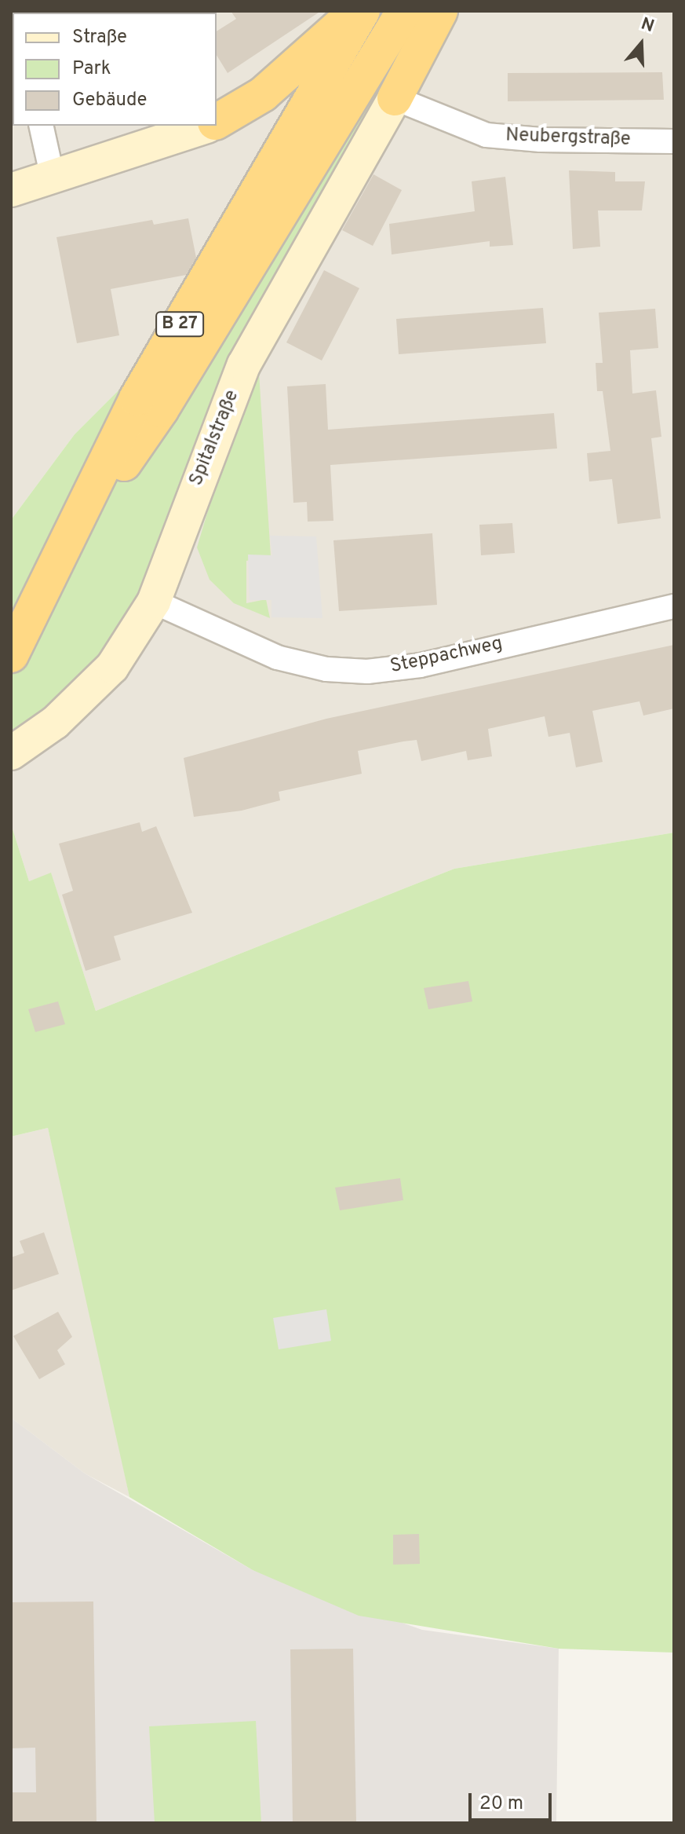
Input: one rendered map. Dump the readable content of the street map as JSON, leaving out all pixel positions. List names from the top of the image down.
{
  "streets": {
    "highway": ["B 27"],
    "main road": ["Spitalstraße"],
    "street": ["Neubergstraße", "Steppachweg"]
  },
  "crossings": [
    ["Neubergstraße", "Spitalstraße"],
    ["Spitalstraße", "Steppachweg"]
  ],
  "legend": ["Straße", "Park", "Gebäude"],
  "scale_bar": "20 m",
  "north": "top"
}
